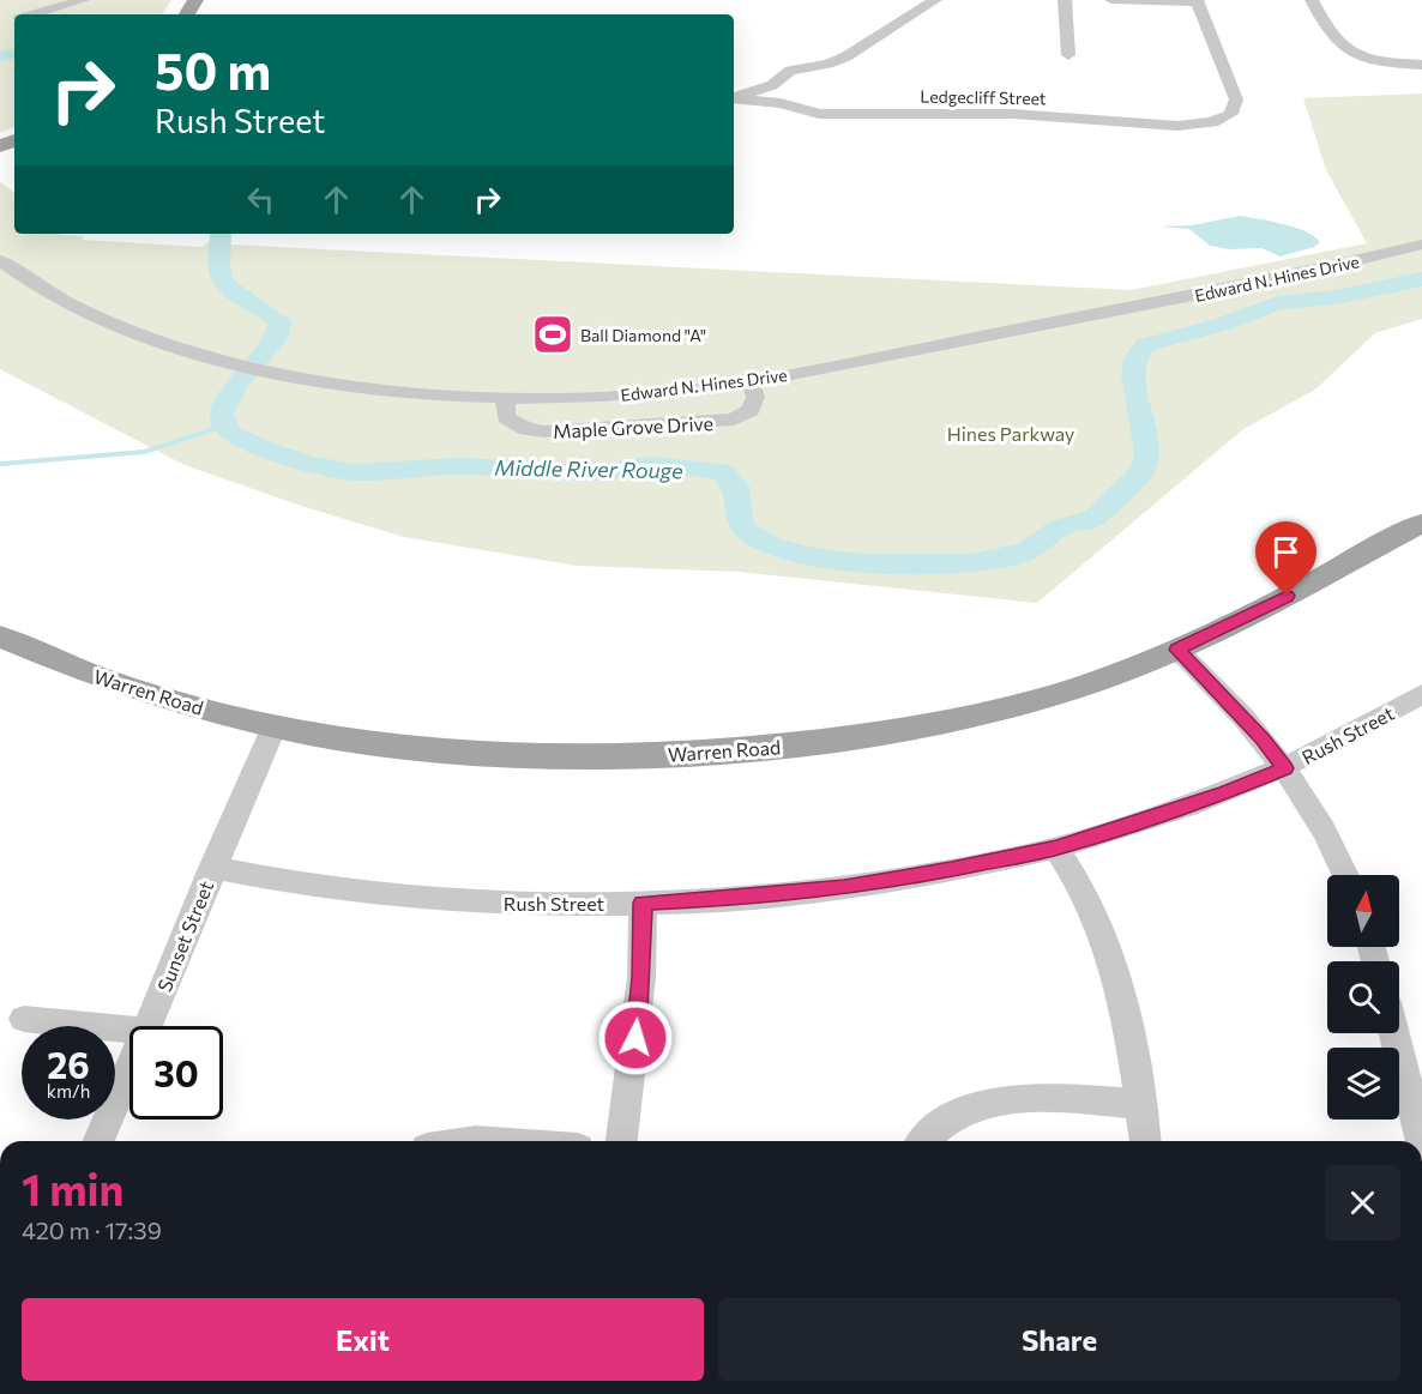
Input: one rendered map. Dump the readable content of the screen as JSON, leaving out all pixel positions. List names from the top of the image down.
{
  "streets": {
    "main road": ["Warren Road"],
    "street": [
      "Ledgecliff Street",
      "Edward N. Hines Drive",
      "Maple Grove Drive",
      "Rush Street",
      "Sunset Street"
    ]
  },
  "crossings": [
    ["Edward N. Hines Drive", "Maple Grove Drive"],
    ["Warren Road", "Sunset Street"],
    ["Rush Street", "Sunset Street"]
  ],
  "water": ["Middle River Rouge"],
  "parks": ["Hines Parkway"],
  "places": {
    "sports": ["Ball Diamond \"A\""]
  },
  "north": "top",
  "page": {
    "turn": ["50 m", "Rush Street"],
    "speed": "26 km/h",
    "limit": "30",
    "heading": ["1 min", "420 m · 17:39"],
    "buttons": ["Exit", "Share"]
  }
}
